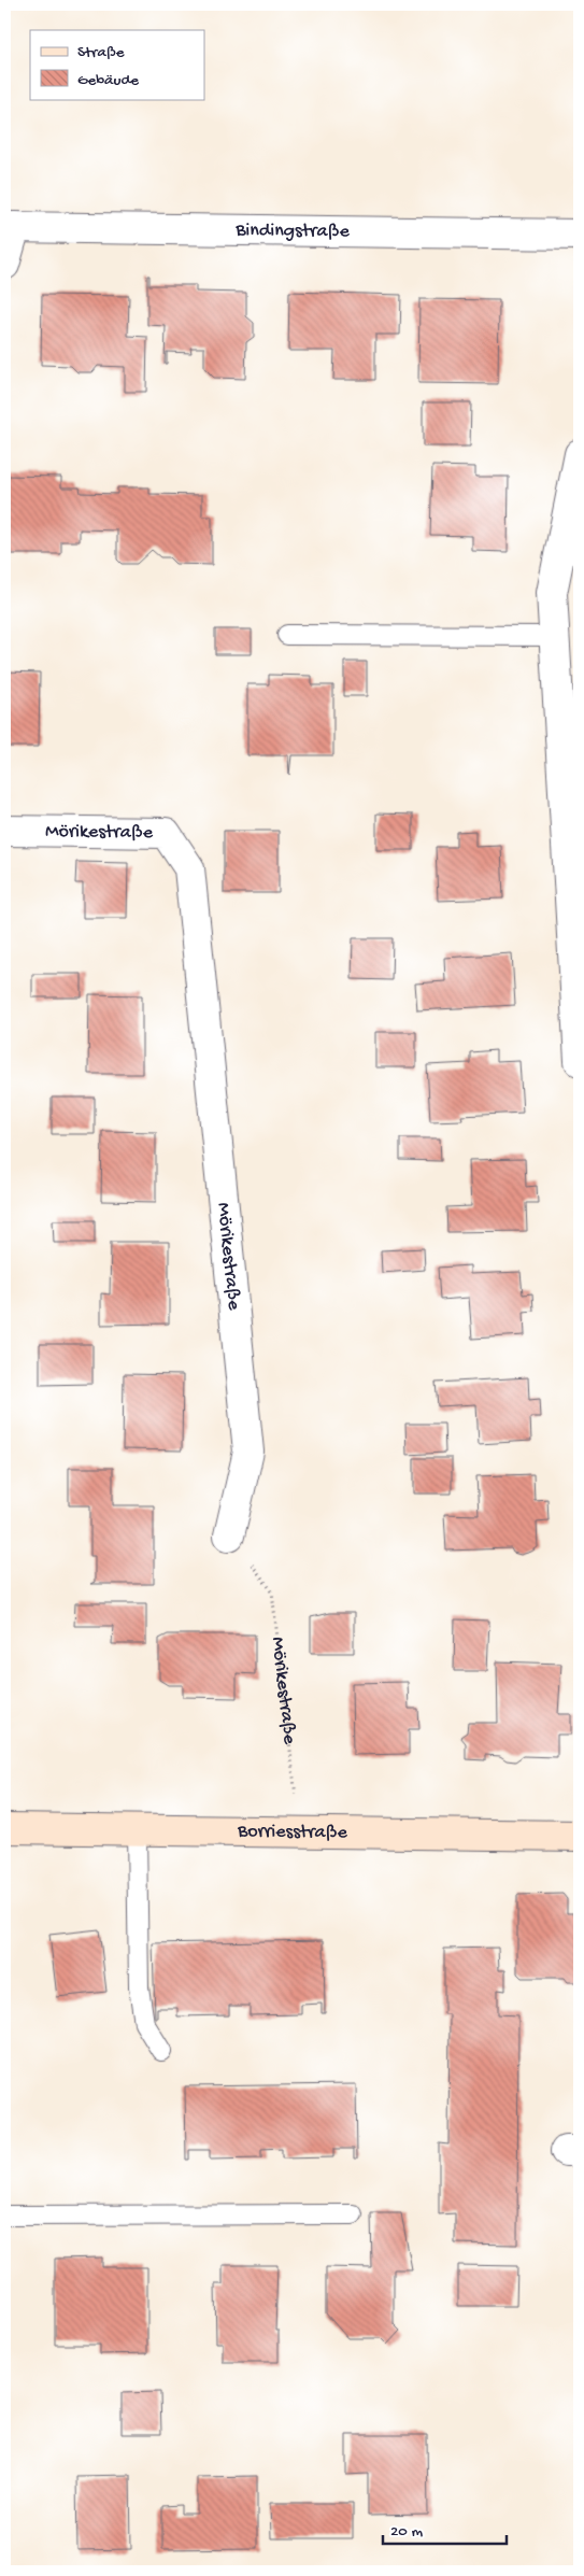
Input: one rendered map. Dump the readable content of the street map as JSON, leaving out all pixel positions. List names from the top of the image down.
{
  "streets": {
    "main road": ["Borriesstraße"],
    "street": ["Bindingstraße", "Mörikestraße"]
  },
  "crossings": [
    ["Mörikestraße", "Borriesstraße"]
  ],
  "legend": ["Straße", "Gebäude"],
  "scale_bar": "20 m"
}
